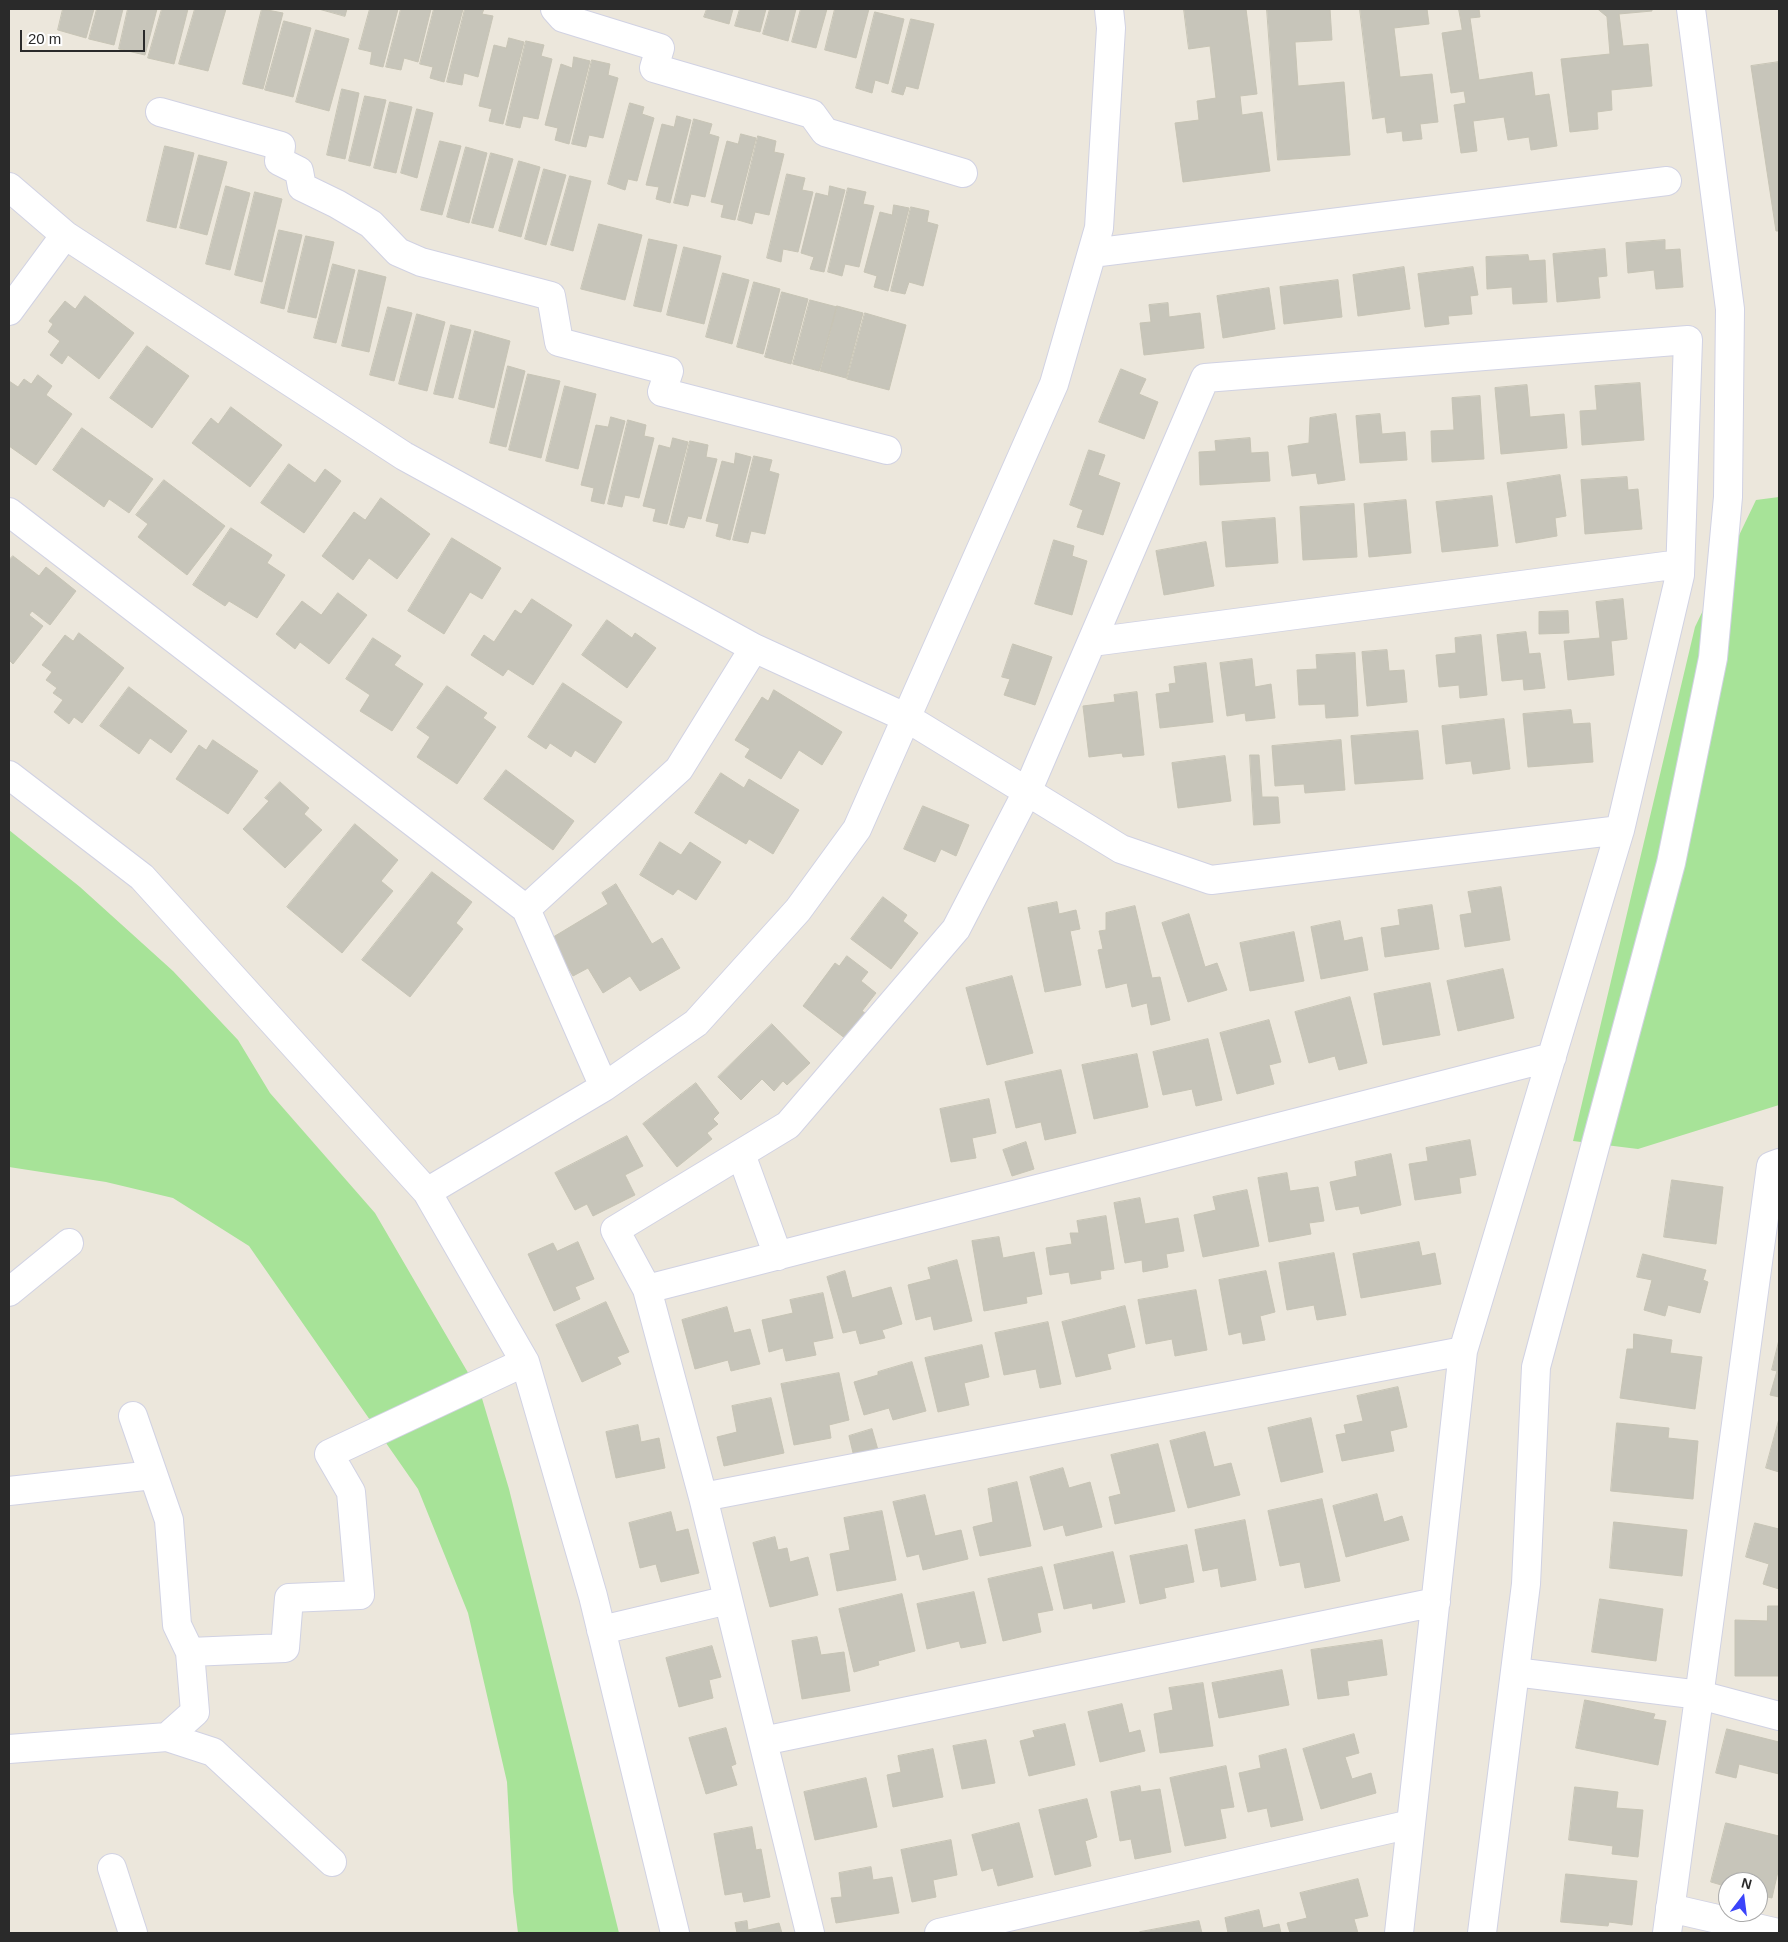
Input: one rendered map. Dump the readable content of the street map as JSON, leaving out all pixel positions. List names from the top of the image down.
{
  "scale_bar": "20 m",
  "north": "top"
}
